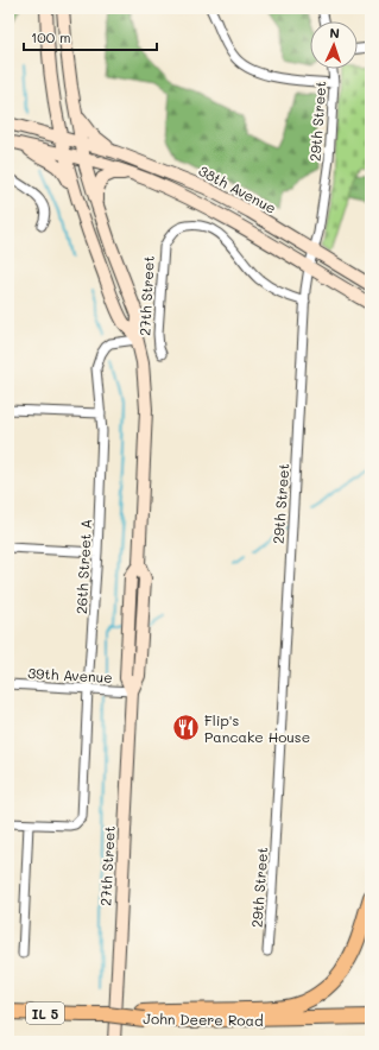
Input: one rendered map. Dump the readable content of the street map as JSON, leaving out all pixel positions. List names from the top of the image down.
{
  "streets": {
    "highway": ["IL 5", "John Deere Road"],
    "main road": ["38th Avenue", "27th Street"],
    "street": ["29th Street", "26th Street A", "39th Avenue"]
  },
  "crossings": [
    ["29th Street", "38th Avenue"],
    ["29th Street", "27th Street"],
    ["38th Avenue", "27th Street"],
    ["27th Street", "26th Street A"],
    ["27th Street", "39th Avenue"],
    ["26th Street A", "39th Avenue"]
  ],
  "places": {
    "restaurant": ["Flip's Pancake House"]
  },
  "scale_bar": "100 m",
  "north": "top"
}
